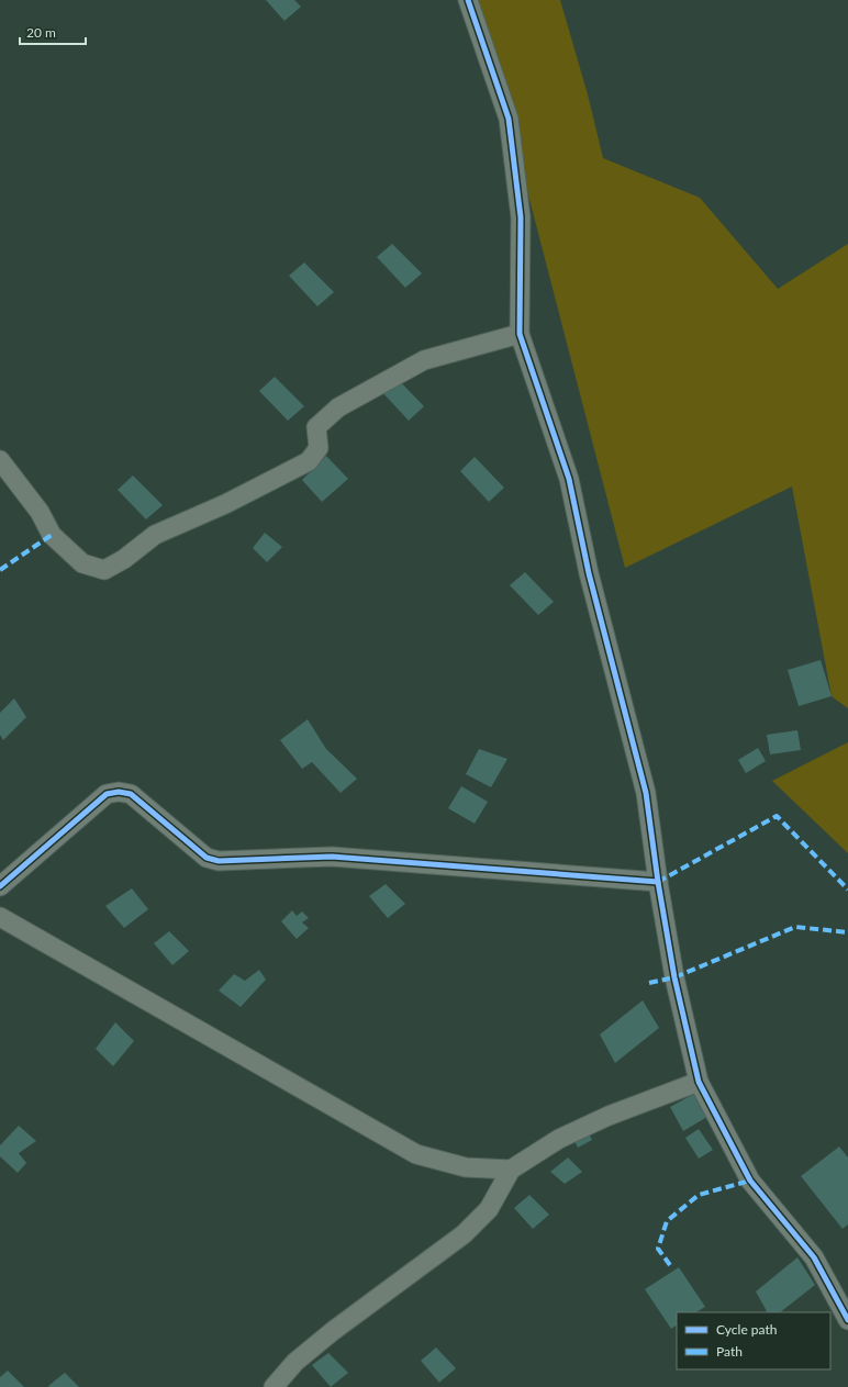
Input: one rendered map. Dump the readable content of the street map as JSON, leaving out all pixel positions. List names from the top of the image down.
{
  "legend": ["Cycle path", "Path"],
  "scale_bar": "20 m"
}
